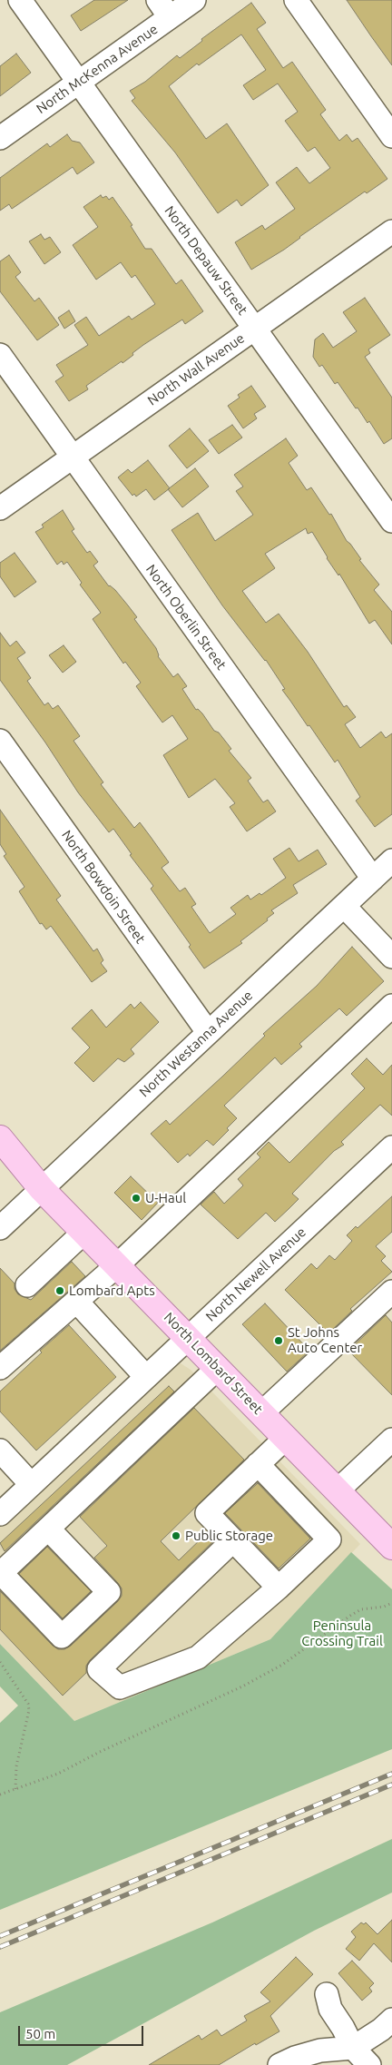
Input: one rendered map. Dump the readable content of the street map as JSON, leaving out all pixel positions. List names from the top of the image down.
{
  "streets": {
    "main road": ["North Lombard Street"],
    "street": [
      "North McKenna Avenue",
      "North Depauw Street",
      "North Wall Avenue",
      "North Oberlin Street",
      "North Bowdoin Street",
      "North Westanna Avenue",
      "North Newell Avenue"
    ]
  },
  "crossings": [
    ["North McKenna Avenue", "North Depauw Street"],
    ["North Depauw Street", "North Wall Avenue"],
    ["North Wall Avenue", "North Oberlin Street"],
    ["North Oberlin Street", "North Westanna Avenue"],
    ["North Bowdoin Street", "North Westanna Avenue"],
    ["North Westanna Avenue", "North Lombard Street"],
    ["North Newell Avenue", "North Lombard Street"]
  ],
  "parks": ["Peninsula Crossing Trail"],
  "places": [
    "U-Haul",
    "Lombard Apts",
    "St Johns Auto Center",
    "Public Storage"
  ],
  "scale_bar": "50 m"
}
